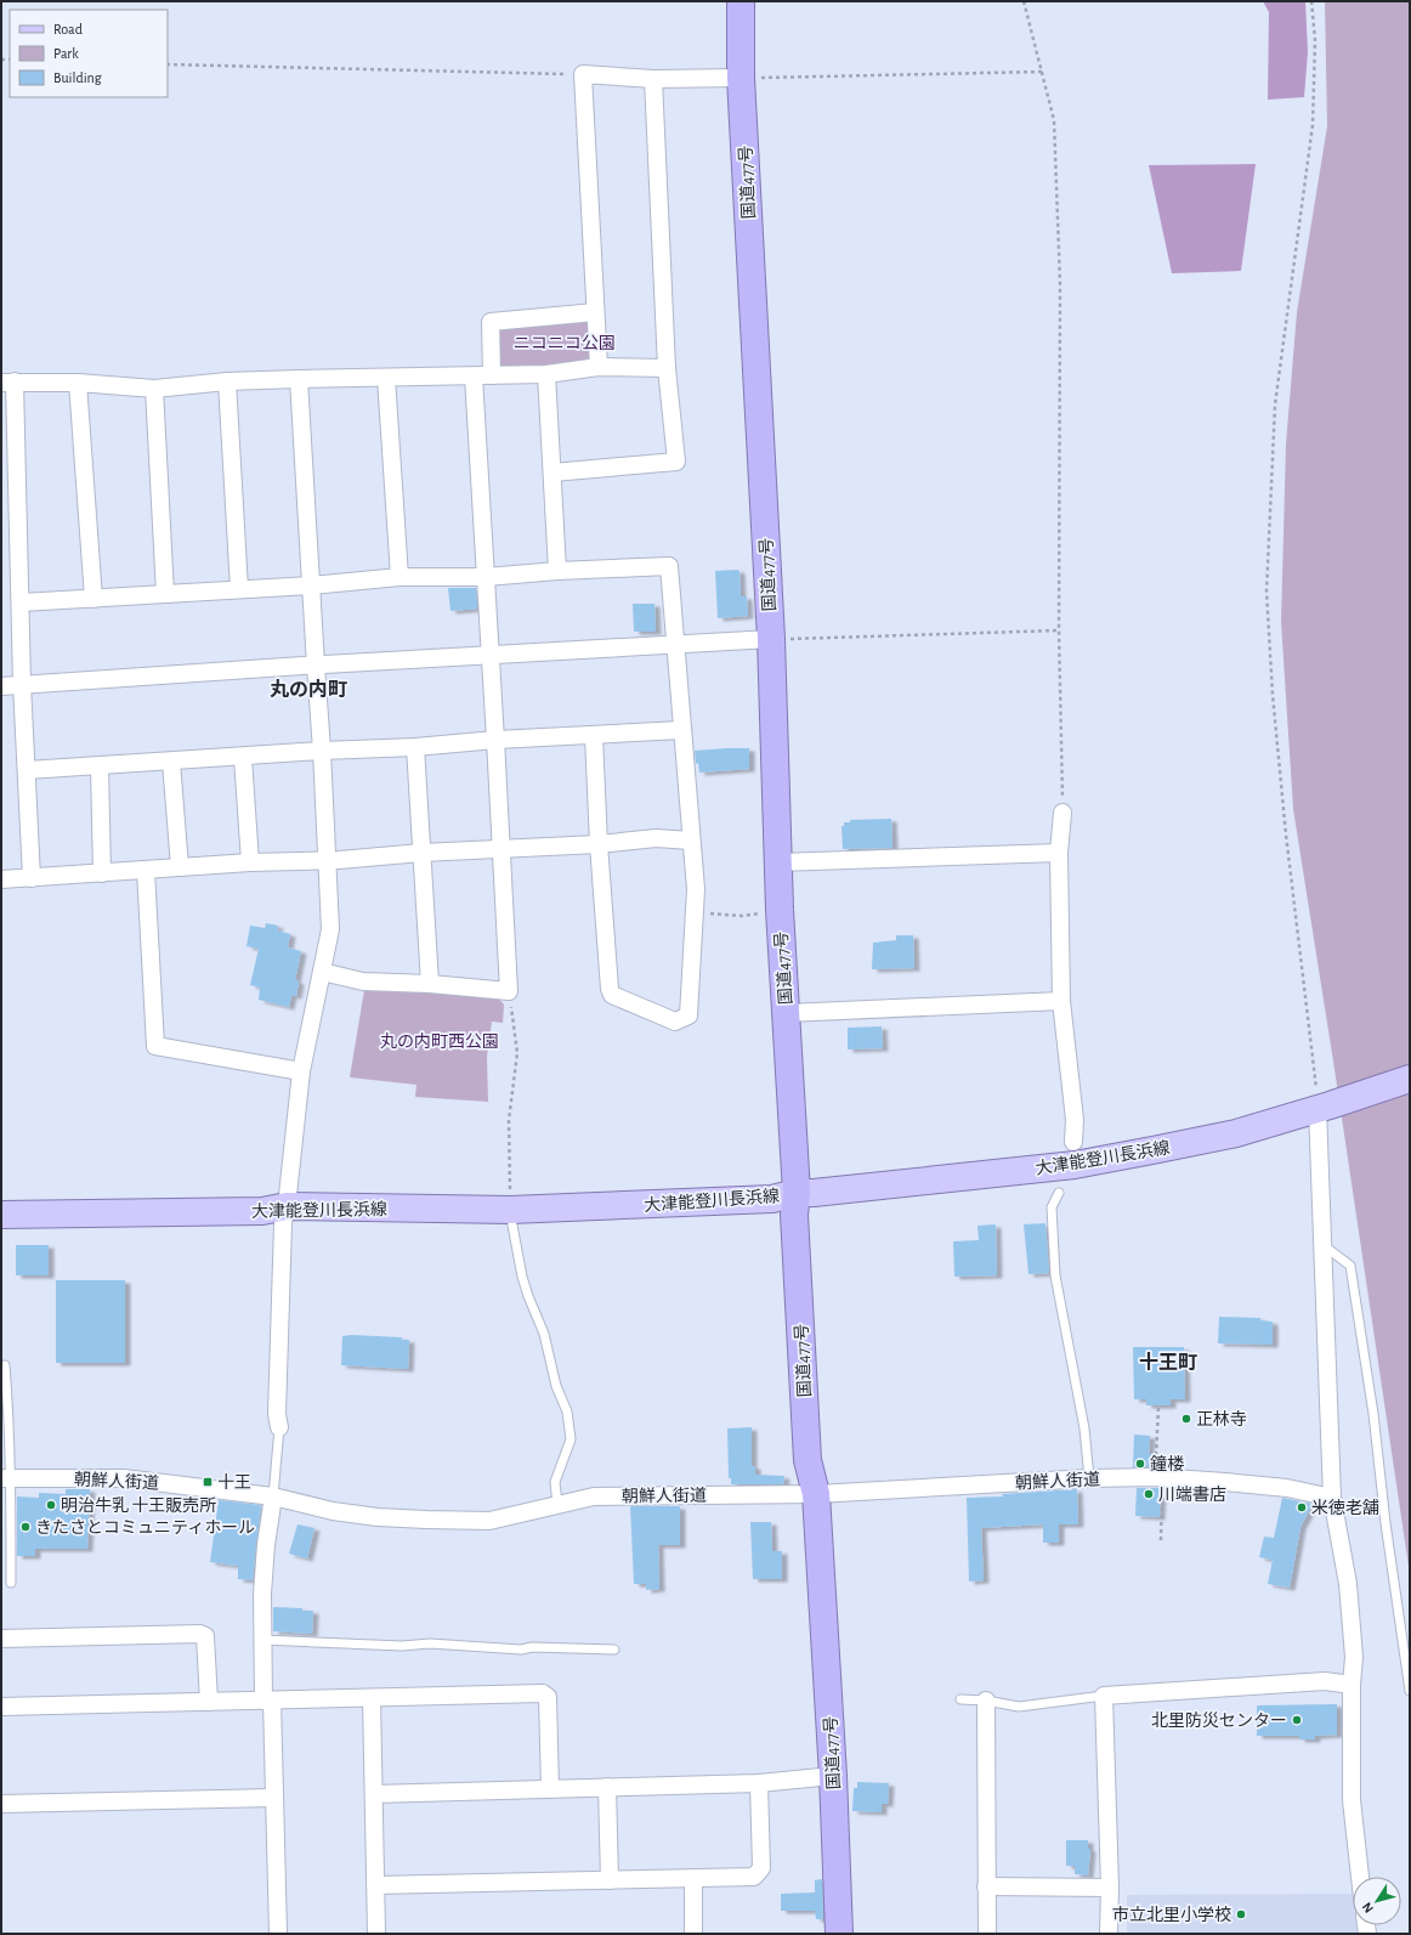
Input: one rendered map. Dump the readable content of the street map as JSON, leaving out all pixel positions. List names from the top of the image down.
{
  "streets": {
    "highway": ["国道477号"],
    "main road": ["大津能登川長浜線"],
    "street": ["朝鮮人街道"]
  },
  "crossings": [
    ["国道477号", "大津能登川長浜線"],
    ["国道477号", "朝鮮人街道"]
  ],
  "districts": ["丸の内町", "十王町"],
  "parks": ["ニコニコ公園", "丸の内町西公園"],
  "places": {
    "other": [
      "正林寺",
      "鐘楼",
      "川端書店",
      "明治牛乳 十王販売所",
      "米徳老舗",
      "きたさとコミュニティホール",
      "北里防災センター",
      "市立北里小学校"
    ],
    "transit": ["十王"]
  },
  "legend": ["Road", "Park", "Building"],
  "north": "bottom left"
}
